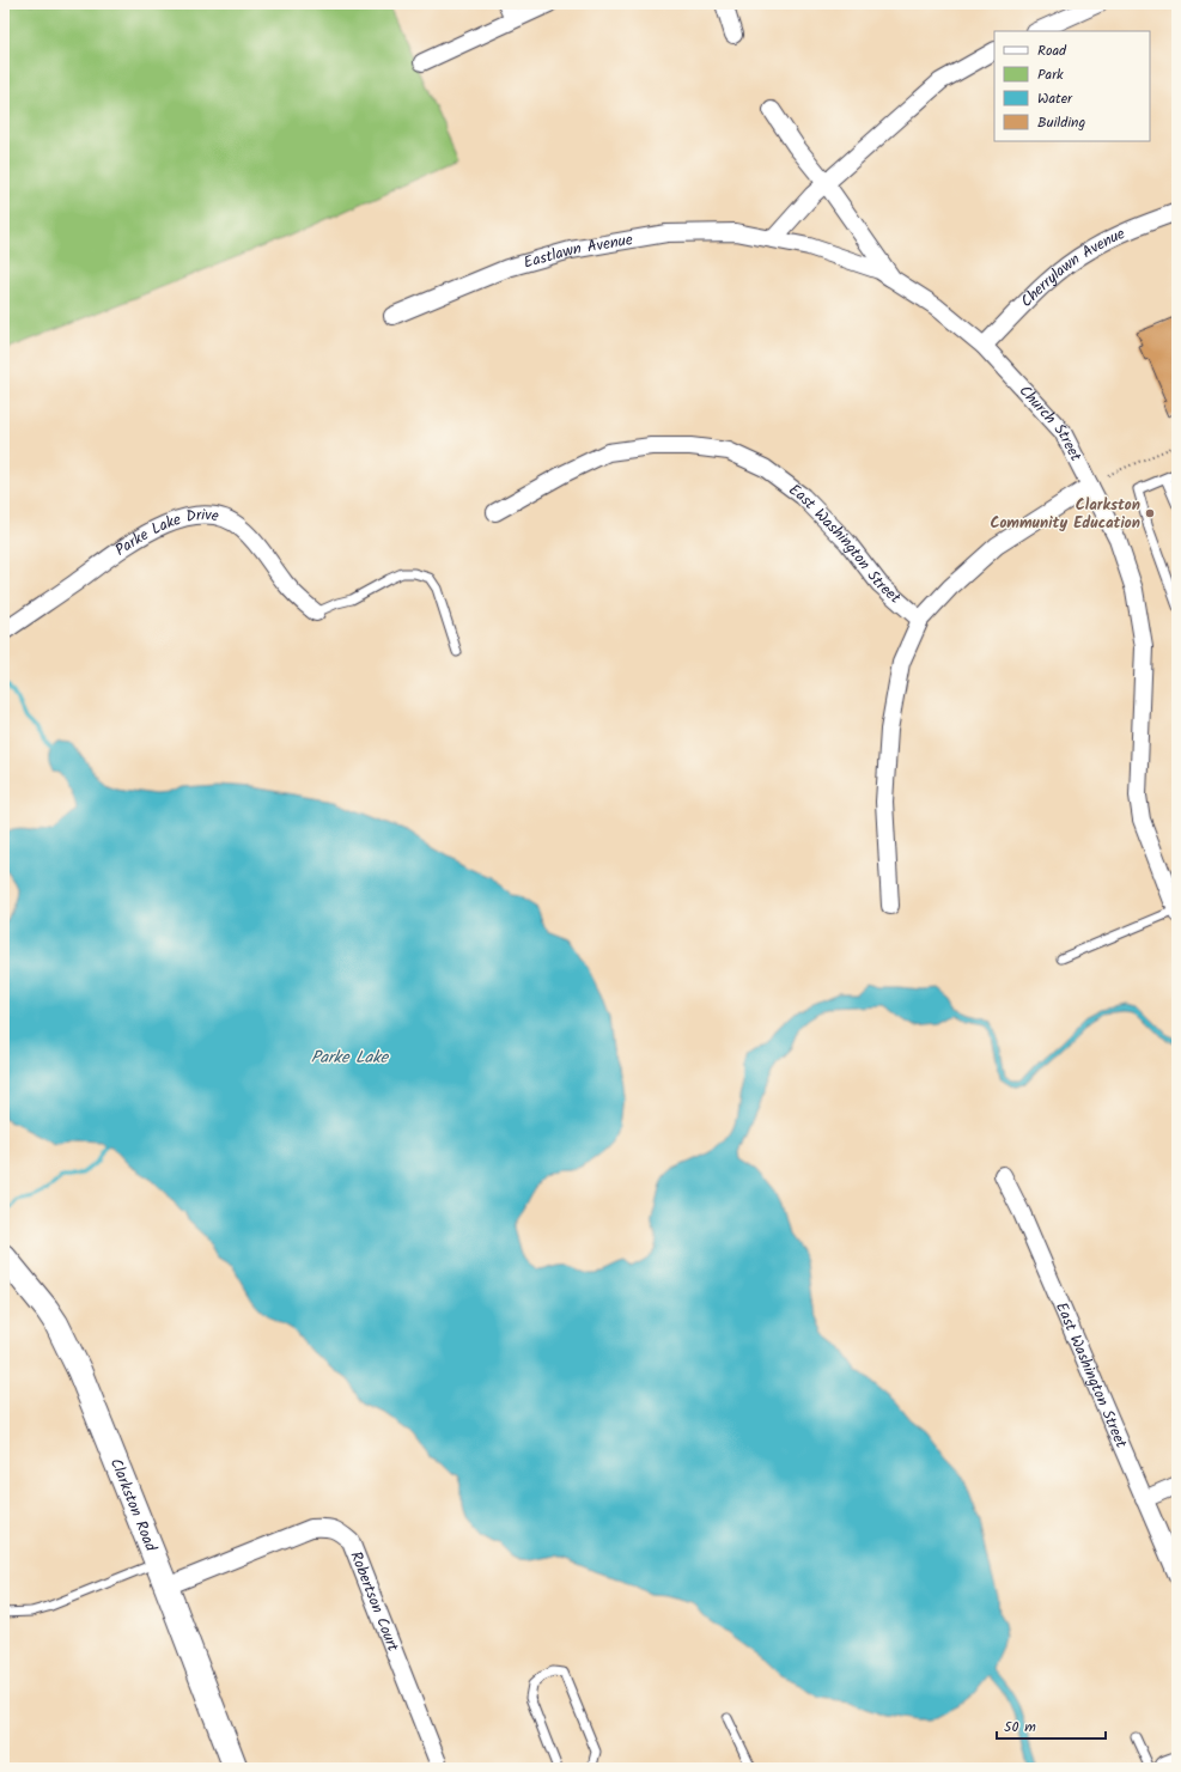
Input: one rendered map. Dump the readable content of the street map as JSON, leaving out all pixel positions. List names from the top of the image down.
{
  "streets": {
    "street": [
      "Eastlawn Avenue",
      "Cherrylawn Avenue",
      "Church Street",
      "Parke Lake Drive",
      "East Washington Street",
      "Clarkston Road",
      "Robertson Court"
    ]
  },
  "crossings": [
    ["Eastlawn Avenue", "Church Street"],
    ["Cherrylawn Avenue", "Church Street"],
    ["Clarkston Road", "Robertson Court"]
  ],
  "water": ["Parke Lake"],
  "places": ["Clarkston Community Education"],
  "legend": [
    "Road",
    "Park",
    "Water",
    "Building"
  ],
  "scale_bar": "50 m"
}
